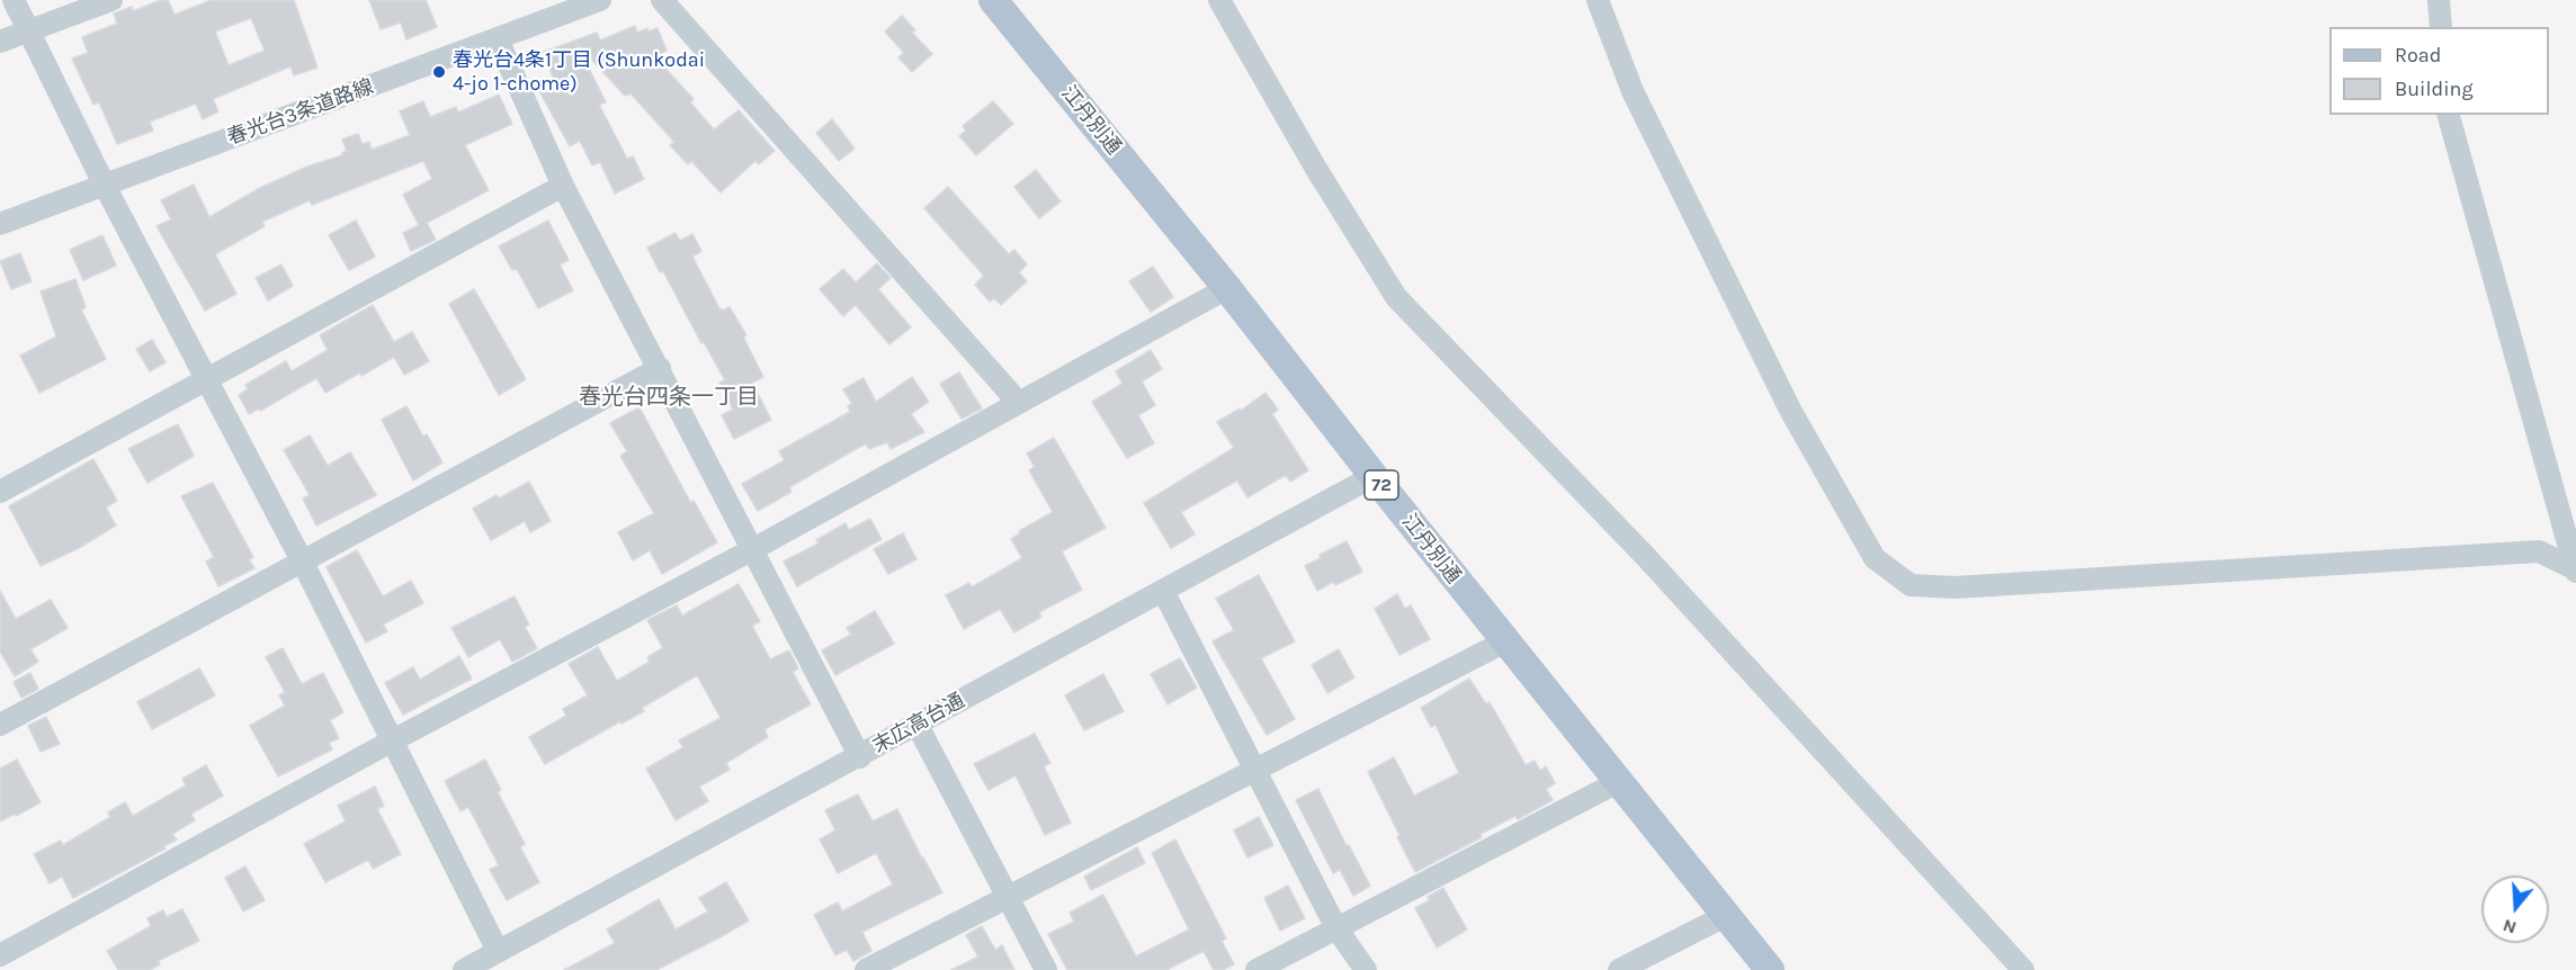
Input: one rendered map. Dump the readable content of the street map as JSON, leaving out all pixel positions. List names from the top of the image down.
{
  "streets": {
    "main road": ["江丹別通", "72"],
    "street": ["春光台3条道路線", "末広高台通"]
  },
  "crossings": [
    ["江丹別通", "末広高台通"]
  ],
  "districts": ["春光台四条一丁目"],
  "places": ["春光台4条1丁目 (Shunkodai 4-jo 1-chome)"],
  "legend": ["Road", "Building"],
  "north": "bottom"
}
